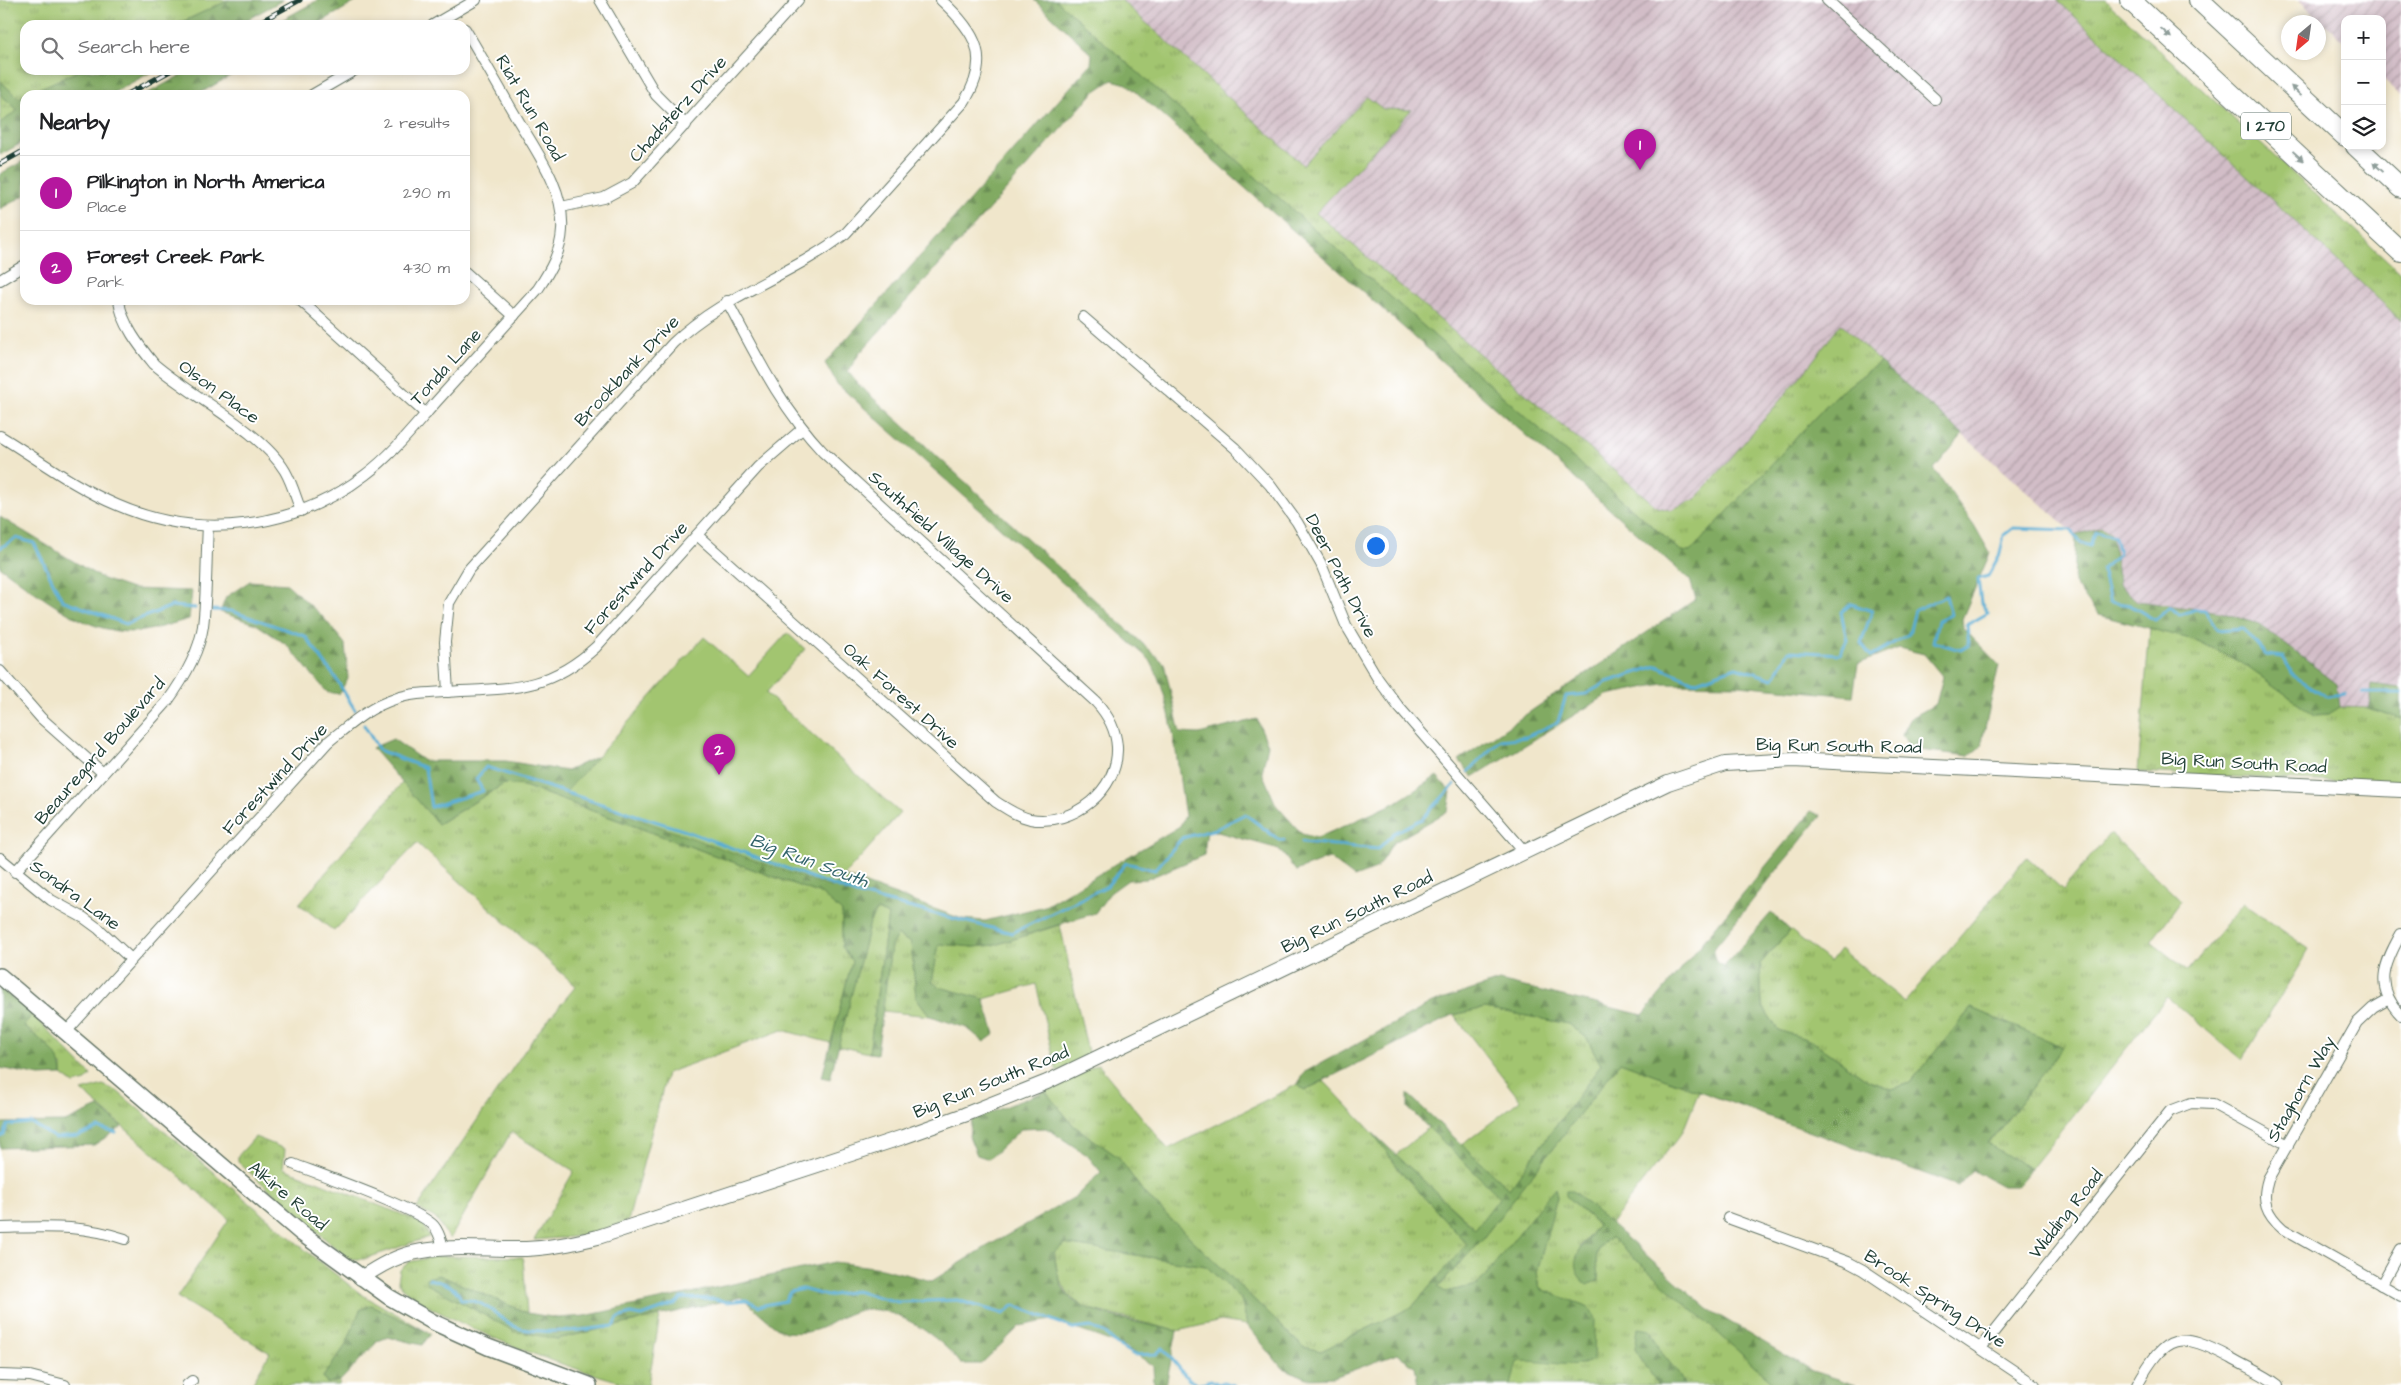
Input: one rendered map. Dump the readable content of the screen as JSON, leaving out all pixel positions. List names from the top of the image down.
{
  "streets": {
    "highway": ["I 270"],
    "main road": ["Alkire Road"],
    "street": [
      "Riat Run Road",
      "Chadsterz Drive",
      "Tonda Lane",
      "Brookbank Drive",
      "Olson Place",
      "Southfield Village Drive",
      "Deer Path Drive",
      "Forestwind Drive",
      "Oak Forest Drive",
      "Big Run South Road",
      "Beauregard Boulevard",
      "Sondra Lane",
      "Staghorn Way",
      "Widding Road",
      "Brook Spring Drive"
    ]
  },
  "crossings": [
    ["Riat Run Road", "Chadsterz Drive"],
    ["Riat Run Road", "Tonda Lane"],
    ["Chadsterz Drive", "Tonda Lane"],
    ["Tonda Lane", "Olson Place"],
    ["Tonda Lane", "Beauregard Boulevard"],
    ["Brookbank Drive", "Southfield Village Drive"],
    ["Brookbank Drive", "Forestwind Drive"],
    ["Southfield Village Drive", "Forestwind Drive"],
    ["Southfield Village Drive", "Oak Forest Drive"],
    ["Deer Path Drive", "Big Run South Road"],
    ["Forestwind Drive", "Oak Forest Drive"],
    ["Forestwind Drive", "Sondra Lane"],
    ["Forestwind Drive", "Alkire Road"],
    ["Big Run South Road", "Alkire Road"],
    ["Beauregard Boulevard", "Sondra Lane"],
    ["Staghorn Way", "Widding Road"],
    ["Widding Road", "Brook Spring Drive"]
  ],
  "water": ["Big Run South"],
  "north": "bottom left",
  "page": {
    "map_buttons": ["+", "−"],
    "search": "Search here",
    "heading": ["Nearby", "2 results"],
    "pins": ["1", "2"],
    "list": [
      {
        "mark": "1",
        "name": "Pilkington in North America",
        "note": "Place",
        "value": "290 m"
      },
      {
        "mark": "2",
        "name": "Forest Creek Park",
        "note": "Park",
        "value": "430 m"
      }
    ]
  }
}
